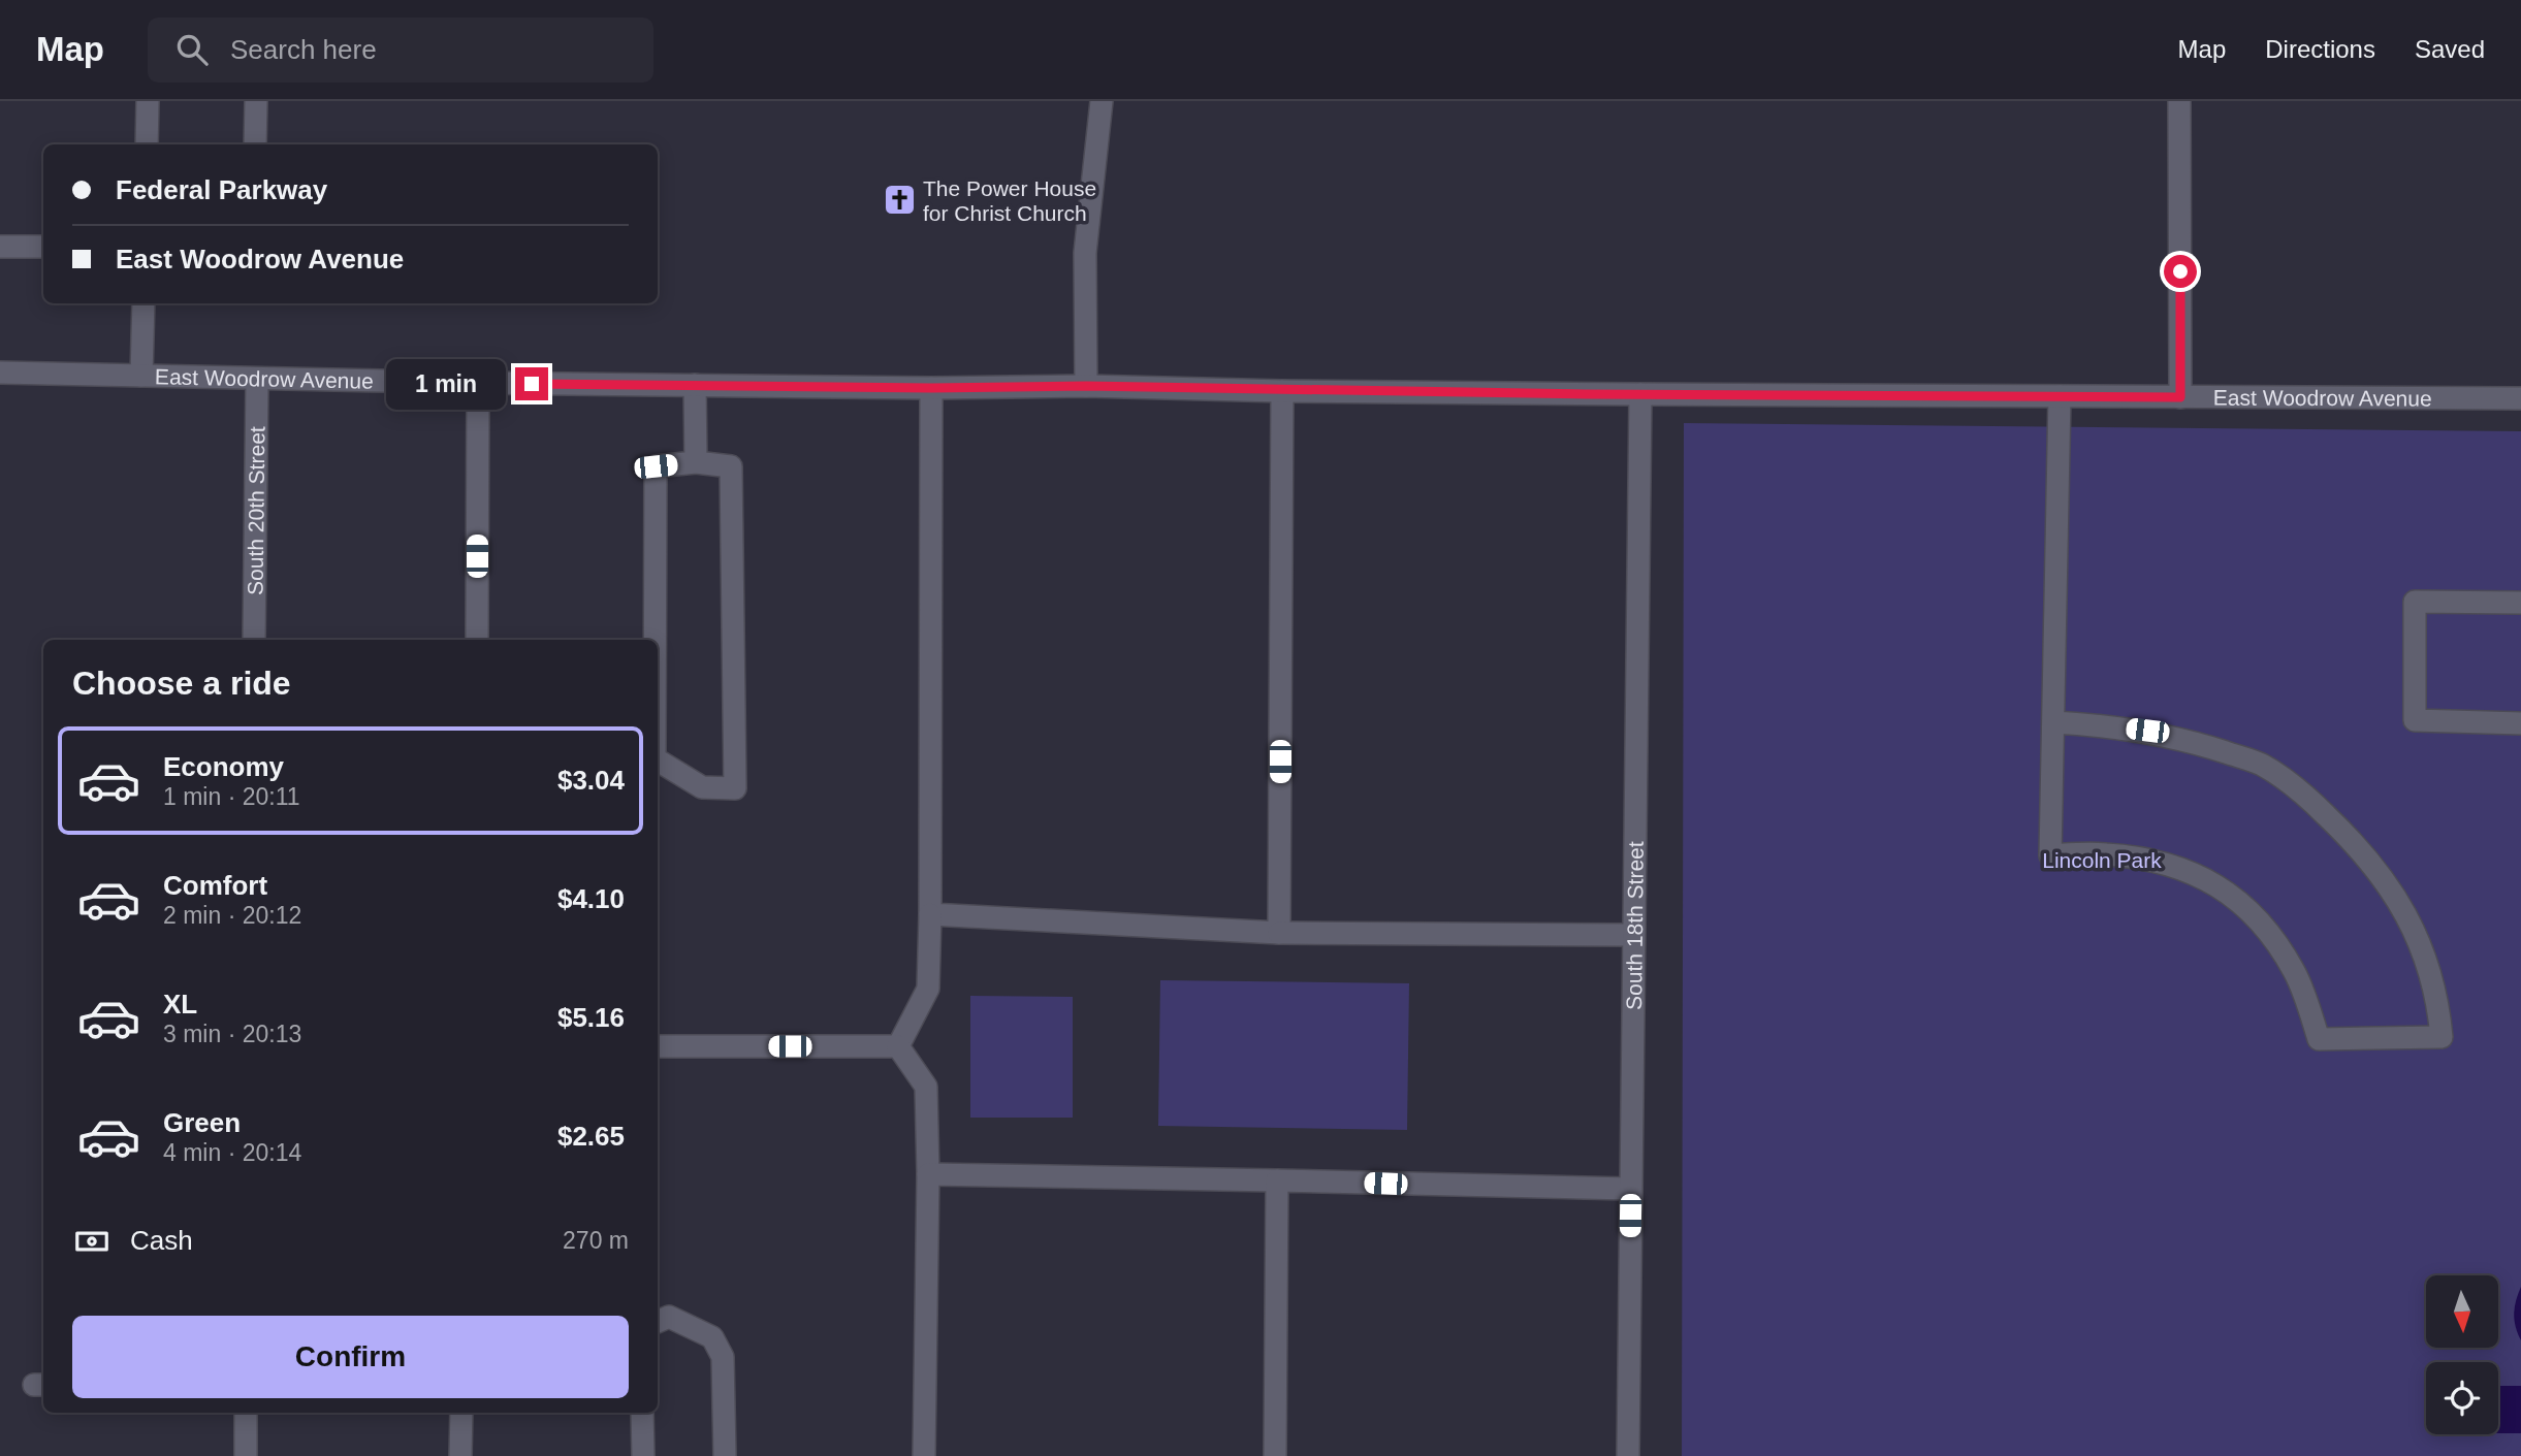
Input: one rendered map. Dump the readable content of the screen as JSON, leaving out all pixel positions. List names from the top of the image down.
{
  "streets": {
    "street": ["East Woodrow Avenue", "South 20th Street", "South 18th Street"]
  },
  "crossings": [
    ["East Woodrow Avenue", "South 20th Street"],
    ["East Woodrow Avenue", "South 18th Street"]
  ],
  "parks": ["Lincoln Park"],
  "places": {
    "church": ["The Power House for Christ Church"]
  },
  "north": "bottom",
  "page": {
    "header": "Map",
    "search": "Search here",
    "nav": ["Map", "Directions", "Saved"],
    "banner": ["Federal Parkway", "East Woodrow Avenue"],
    "bubble": "1 min",
    "heading": "Choose a ride",
    "list": [
      {
        "name": "Economy",
        "note": "1 min · 20:11",
        "value": "$3.04"
      },
      {
        "name": "Comfort",
        "note": "2 min · 20:12",
        "value": "$4.10"
      },
      {
        "name": "XL",
        "note": "3 min · 20:13",
        "value": "$5.16"
      },
      {
        "name": "Green",
        "note": "4 min · 20:14",
        "value": "$2.65"
      }
    ],
    "pay": ["Cash", "270 m"],
    "buttons": "Confirm"
  }
}
